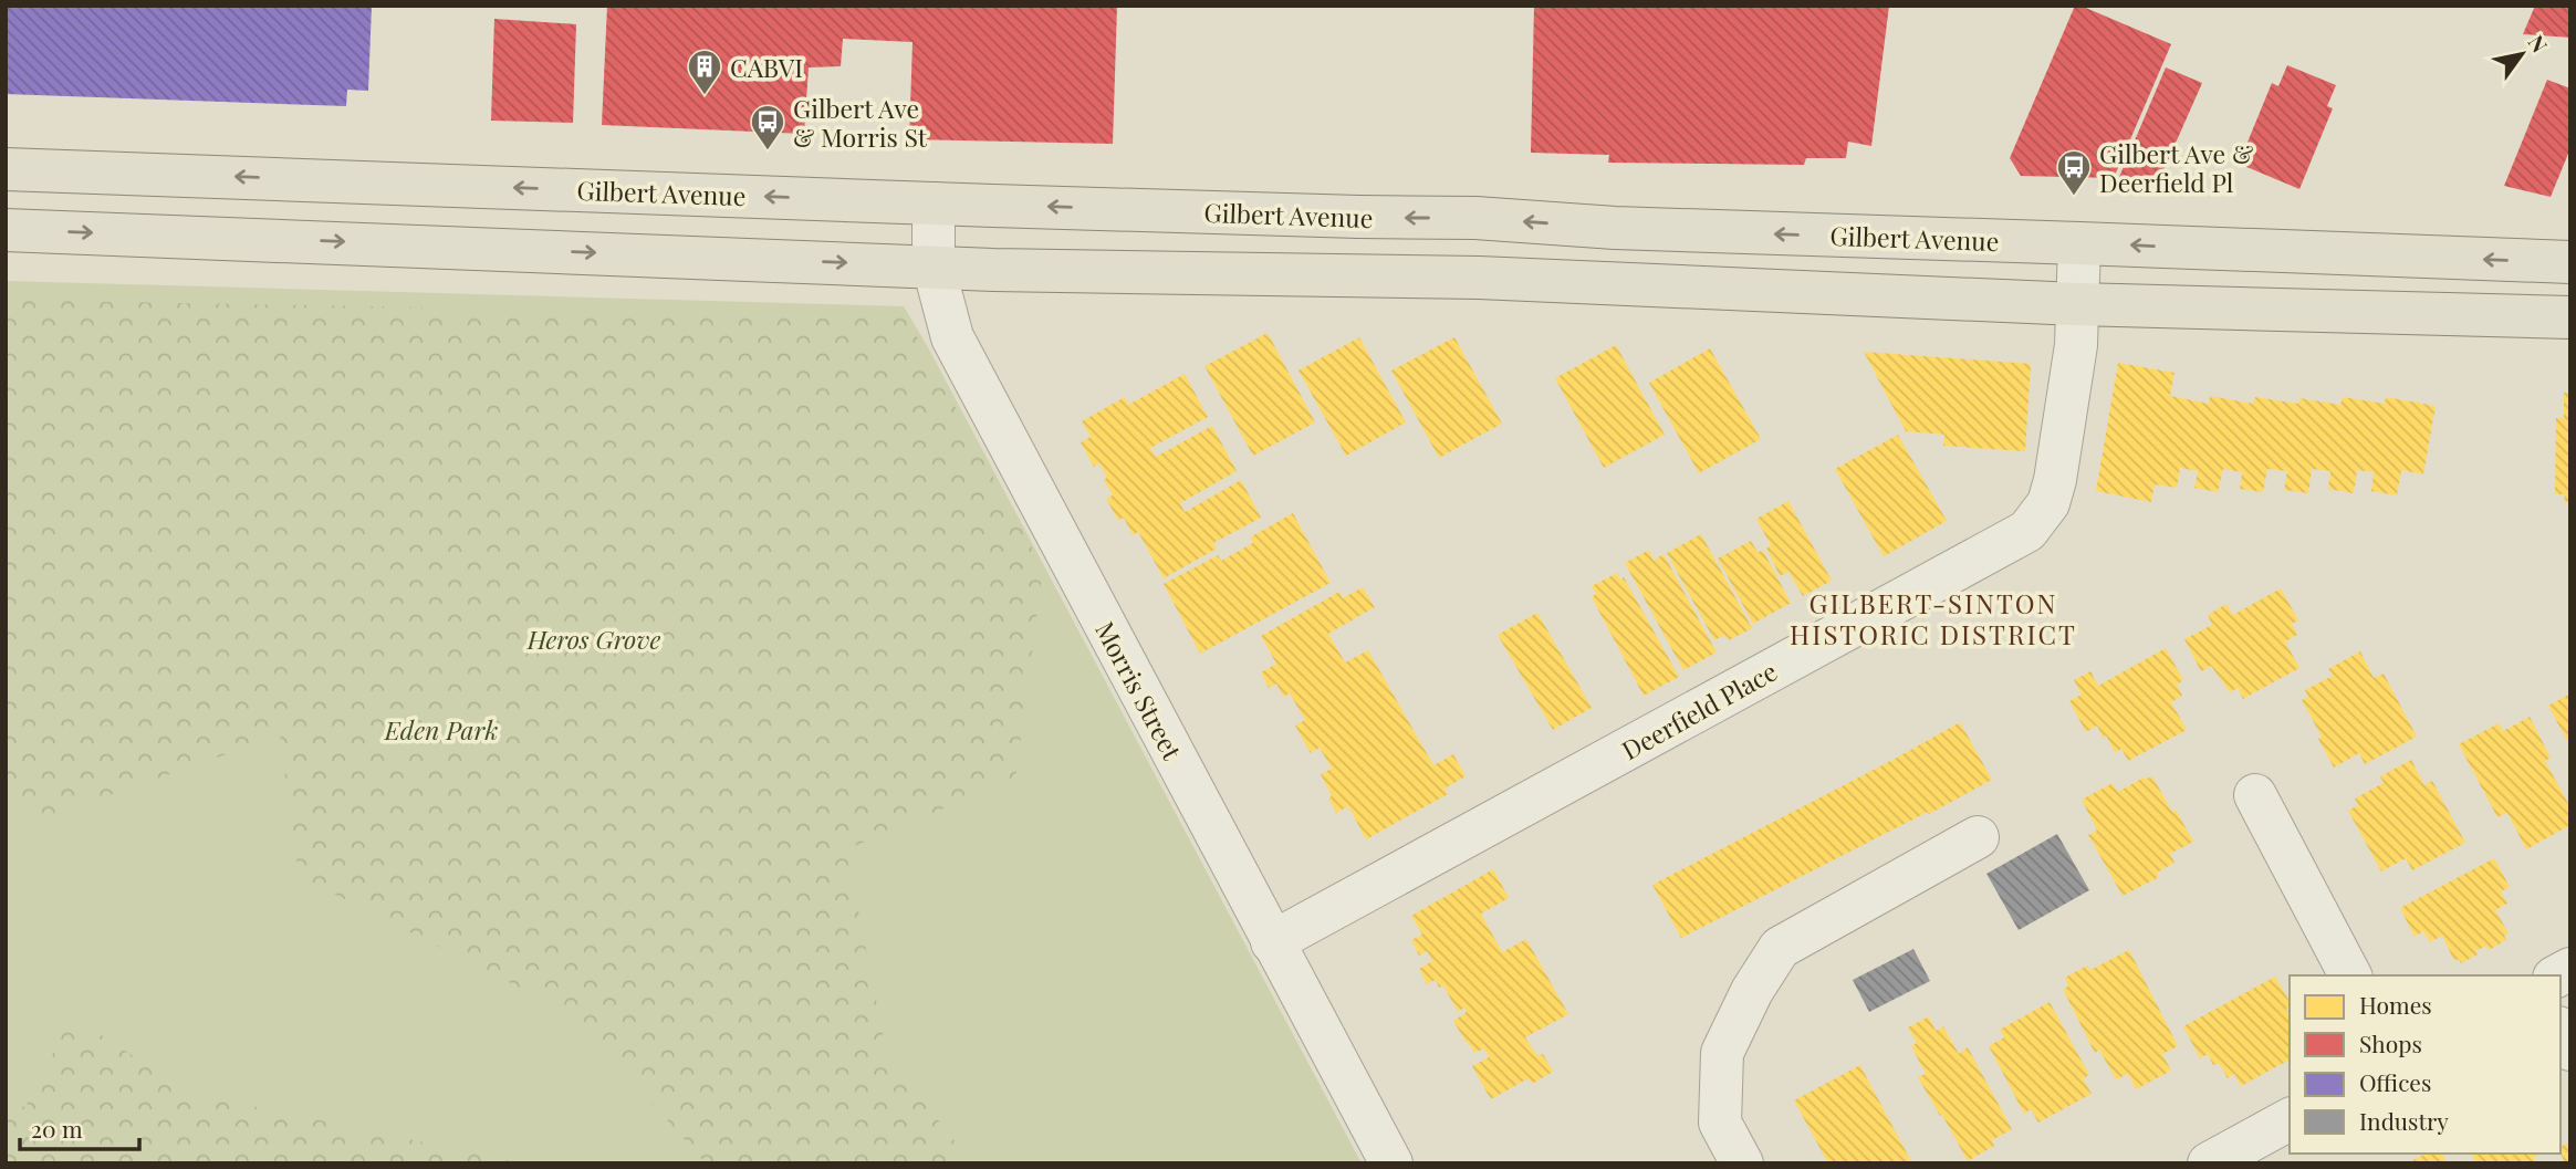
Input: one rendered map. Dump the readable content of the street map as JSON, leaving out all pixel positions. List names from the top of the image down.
{
  "streets": {
    "main road": ["Gilbert Avenue"],
    "street": ["Morris Street", "Deerfield Place"]
  },
  "crossings": [
    ["Gilbert Avenue", "Morris Street"],
    ["Gilbert Avenue", "Deerfield Place"],
    ["Morris Street", "Deerfield Place"]
  ],
  "districts": ["GILBERT-SINTON HISTORIC DISTRICT"],
  "parks": ["Heros Grove", "Eden Park"],
  "places": {
    "building": ["CABVI"],
    "bus stop": ["Gilbert Ave & Morris St", "Gilbert Ave & Deerfield Pl"]
  },
  "legend": [
    "Homes",
    "Shops",
    "Offices",
    "Industry"
  ],
  "scale_bar": "20 m",
  "north": "top right"
}
